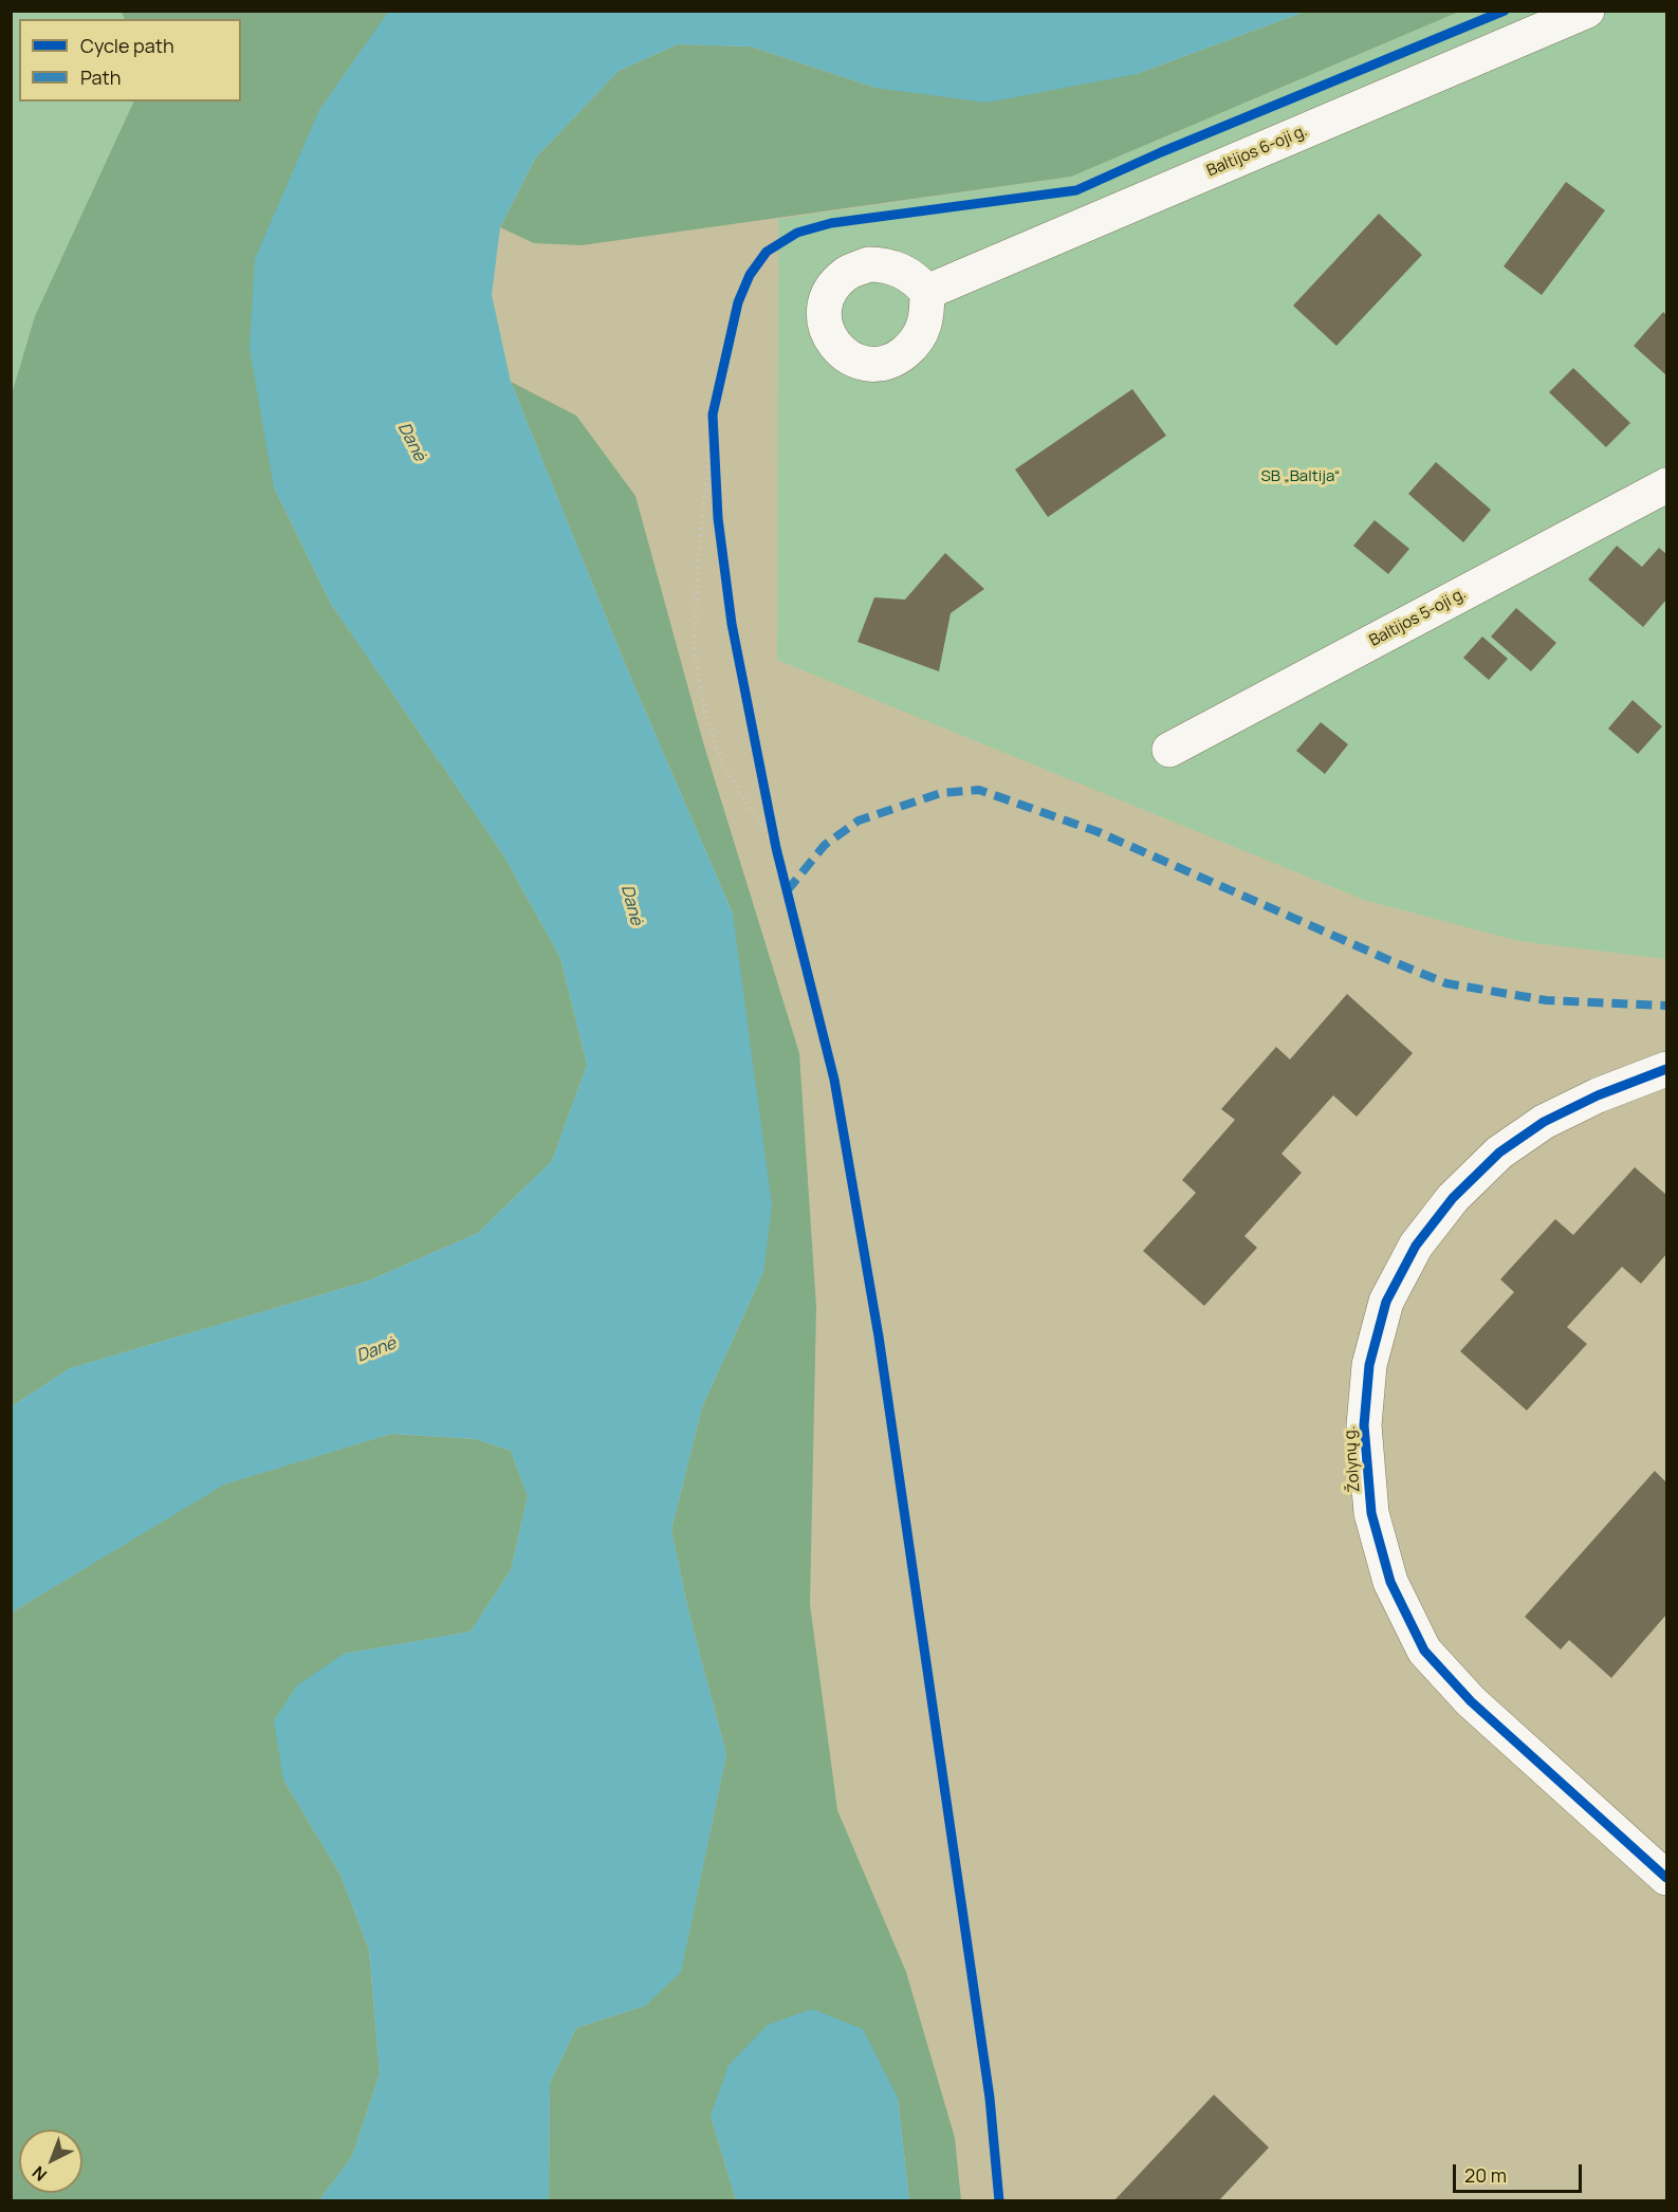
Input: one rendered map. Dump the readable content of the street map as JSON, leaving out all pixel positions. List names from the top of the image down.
{
  "streets": {
    "street": ["Baltijos 6-oji g.", "Baltijos 5-oji g.", "Žolynų g."]
  },
  "water": ["Danė"],
  "parks": ["SB „Baltija“"],
  "legend": ["Cycle path", "Path"],
  "scale_bar": "20 m",
  "north": "bottom left"
}
